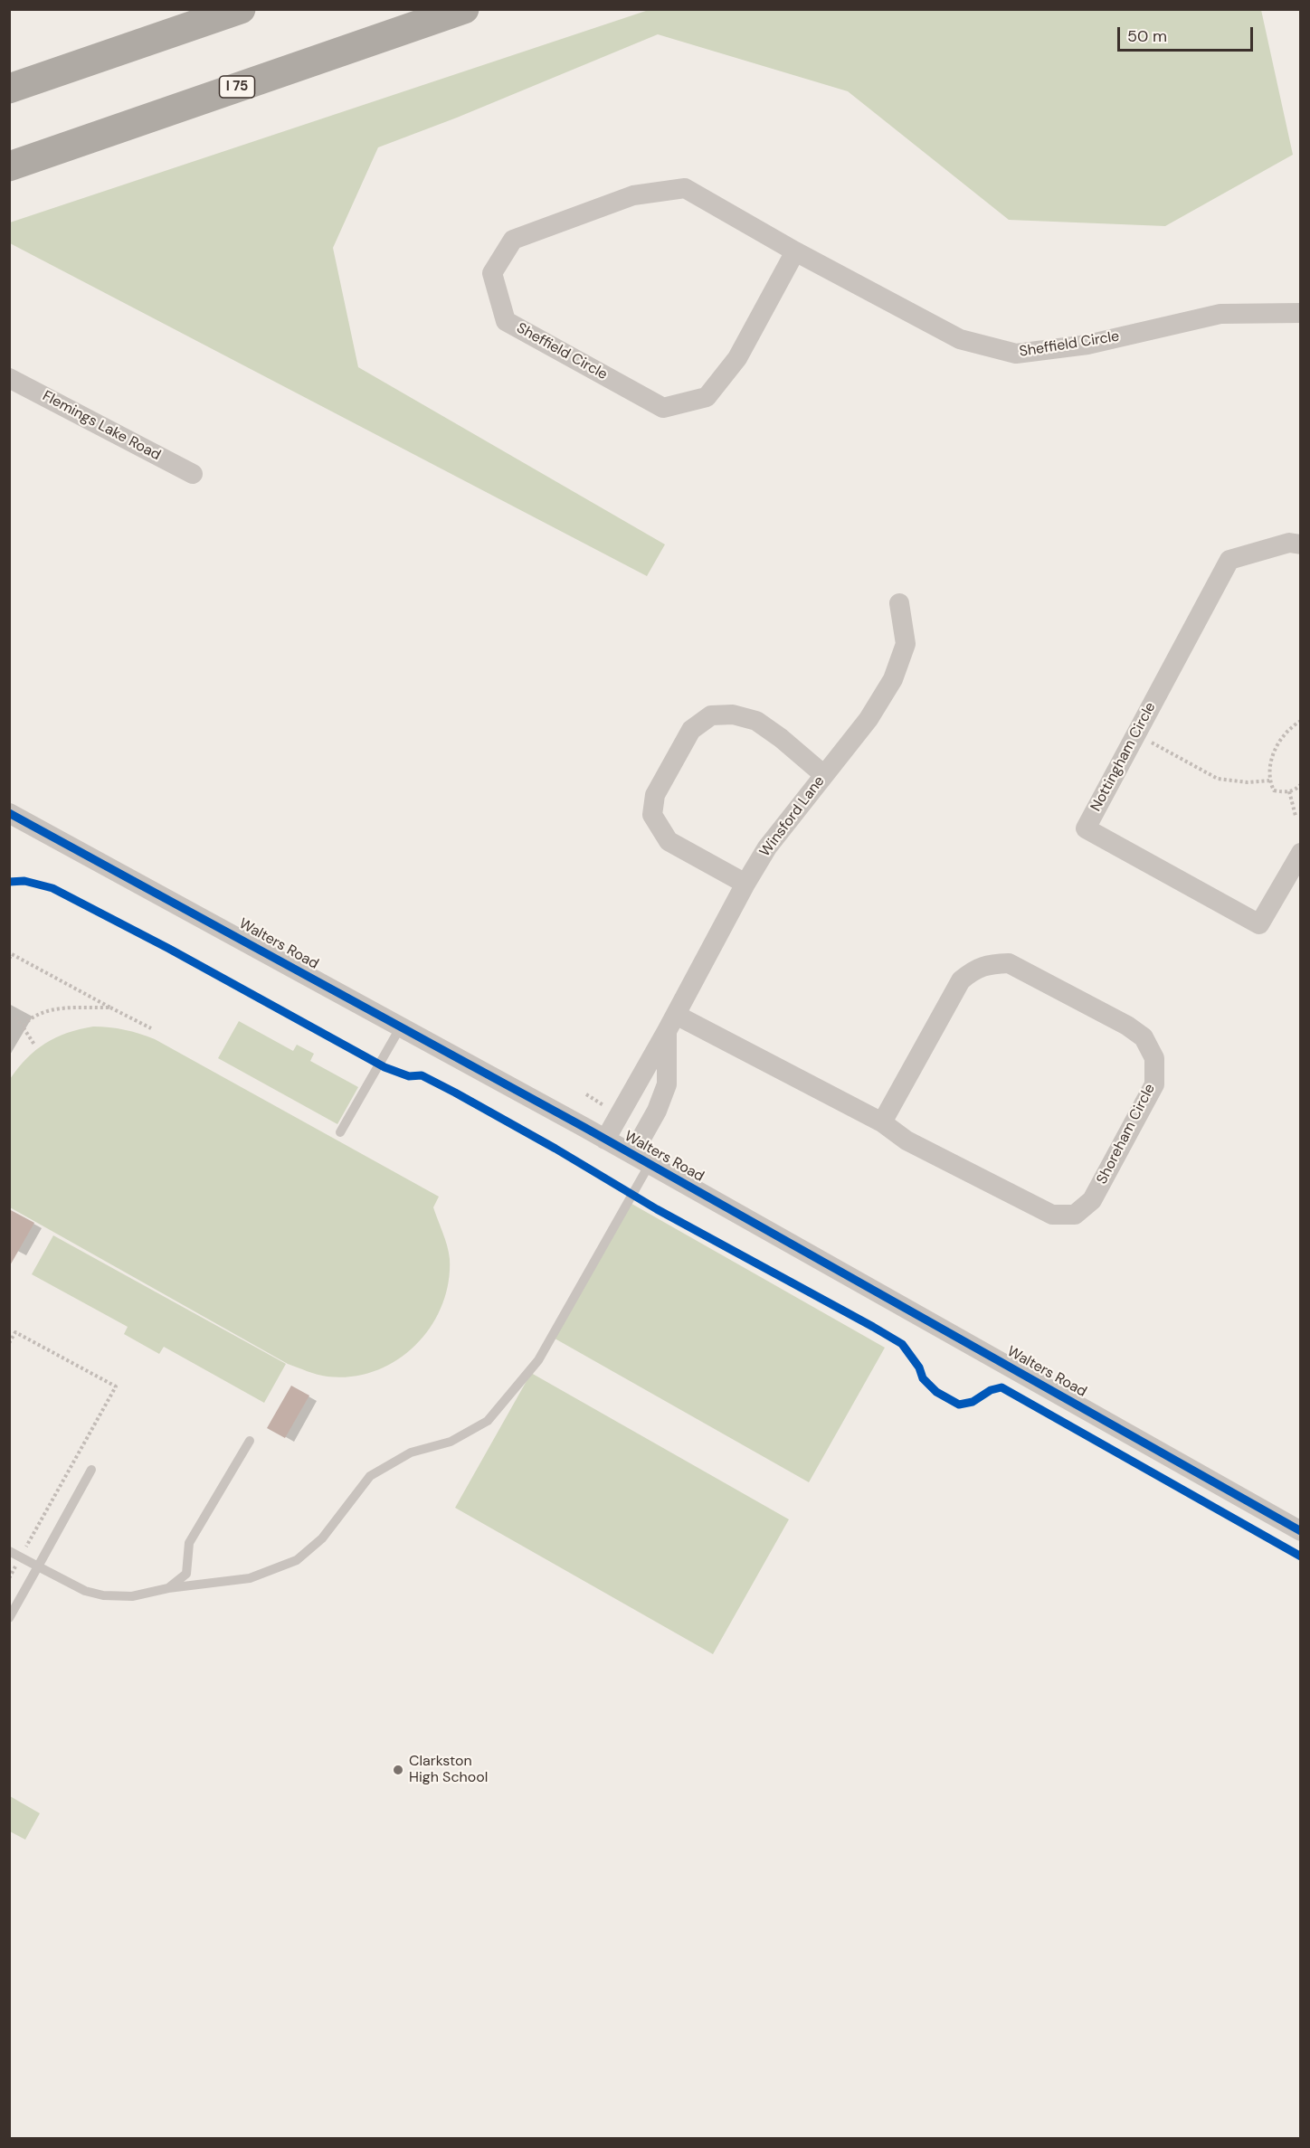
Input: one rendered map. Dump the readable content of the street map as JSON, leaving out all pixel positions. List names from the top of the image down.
{
  "streets": {
    "highway": ["I 75"],
    "street": [
      "Sheffield Circle",
      "Flemings Lake Road",
      "Nottingham Circle",
      "Winsford Lane",
      "Walters Road",
      "Shoreham Circle"
    ]
  },
  "crossings": [
    ["Winsford Lane", "Walters Road"],
    ["Winsford Lane", "Shoreham Circle"]
  ],
  "places": ["Clarkston High School"],
  "scale_bar": "50 m"
}
